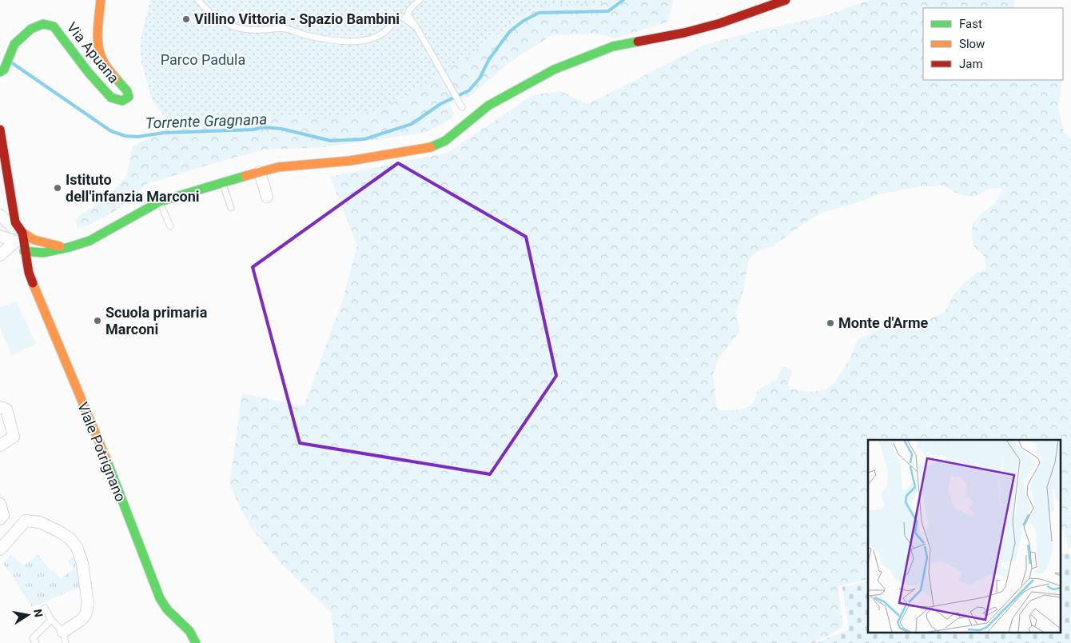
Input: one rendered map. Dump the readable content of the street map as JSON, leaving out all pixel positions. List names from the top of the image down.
{
  "streets": {
    "main road": ["Via Apuana", "Viale Potrignano"]
  },
  "water": ["Torrente Gragnana"],
  "parks": ["Parco Padula"],
  "places": [
    "Villino Vittoria - Spazio Bambini",
    "Istituto dell'infanzia Marconi",
    "Scuola primaria Marconi",
    "Monte d'Arme"
  ],
  "legend": ["Fast", "Slow", "Jam"],
  "north": "right"
}
